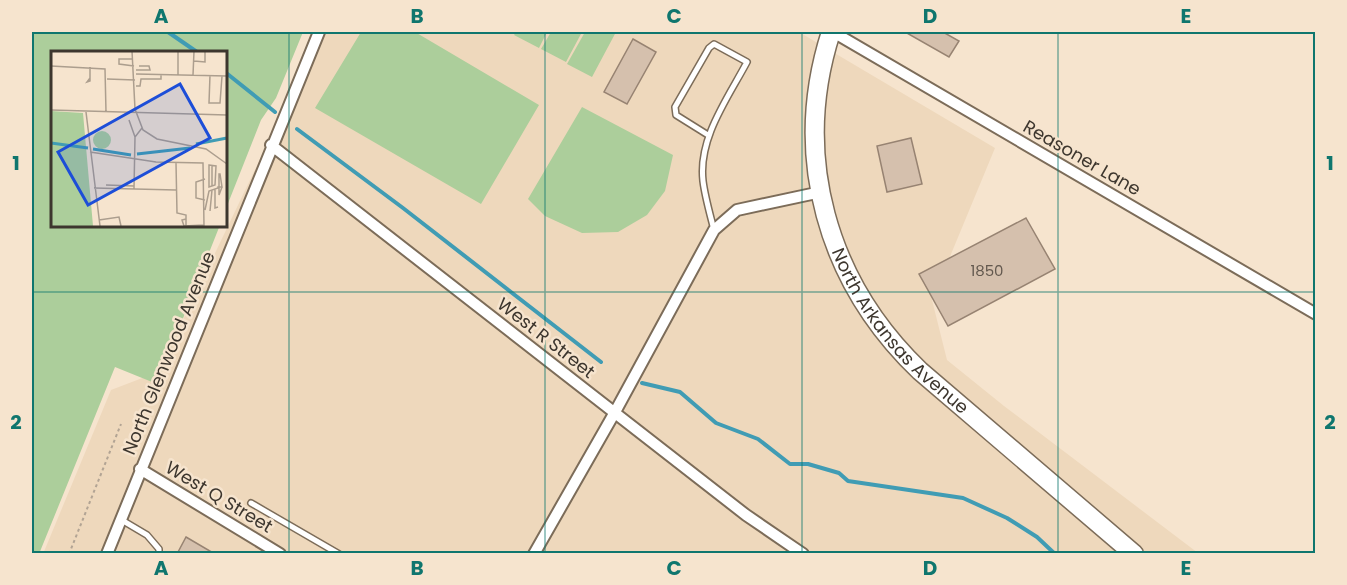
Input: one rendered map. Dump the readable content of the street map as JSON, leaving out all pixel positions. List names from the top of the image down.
{
  "streets": {
    "highway": ["North Arkansas Avenue"],
    "street": [
      "Reasoner Lane",
      "West R Street",
      "North Glenwood Avenue",
      "West Q Street"
    ]
  },
  "crossings": [
    ["Reasoner Lane", "North Arkansas Avenue"],
    ["West R Street", "North Glenwood Avenue"],
    ["North Glenwood Avenue", "West Q Street"]
  ],
  "house_numbers": ["1850"],
  "grid": {
    "columns": [
      "A",
      "B",
      "C",
      "D",
      "E"
    ],
    "rows": ["1", "2"]
  }
}
